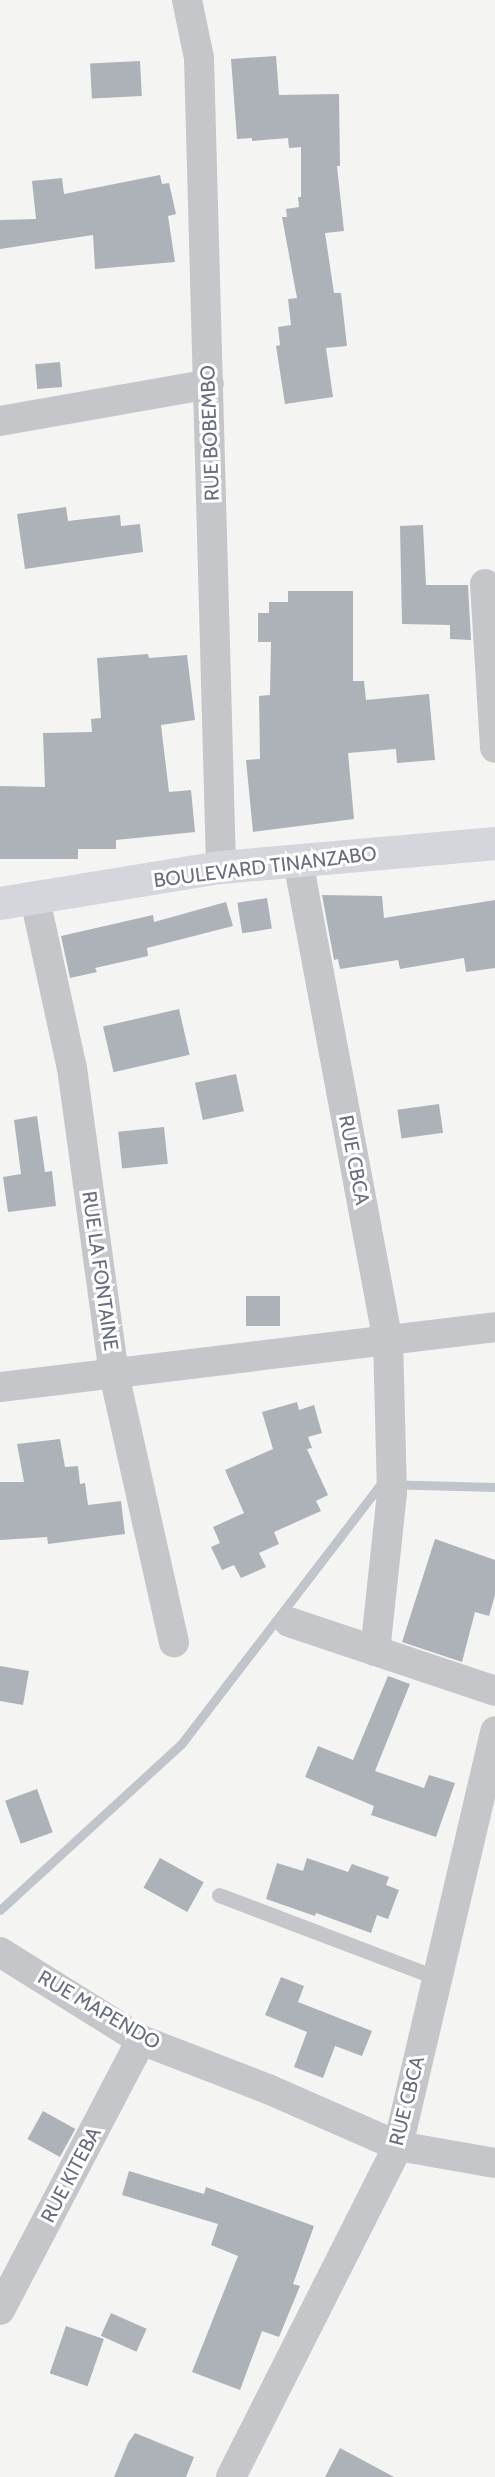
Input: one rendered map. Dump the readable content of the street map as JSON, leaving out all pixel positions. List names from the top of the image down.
{
  "streets": {
    "street": [
      "RUE BOBEMBO",
      "BOULEVARD TINANZABO",
      "RUE CBCA",
      "RUE LA FONTAINE",
      "RUE MAPENDO",
      "RUE KITEBA"
    ]
  },
  "crossings": [
    ["RUE BOBEMBO", "BOULEVARD TINANZABO"],
    ["BOULEVARD TINANZABO", "RUE CBCA"],
    ["BOULEVARD TINANZABO", "RUE LA FONTAINE"],
    ["RUE CBCA", "RUE MAPENDO"],
    ["RUE MAPENDO", "RUE KITEBA"]
  ]
}
